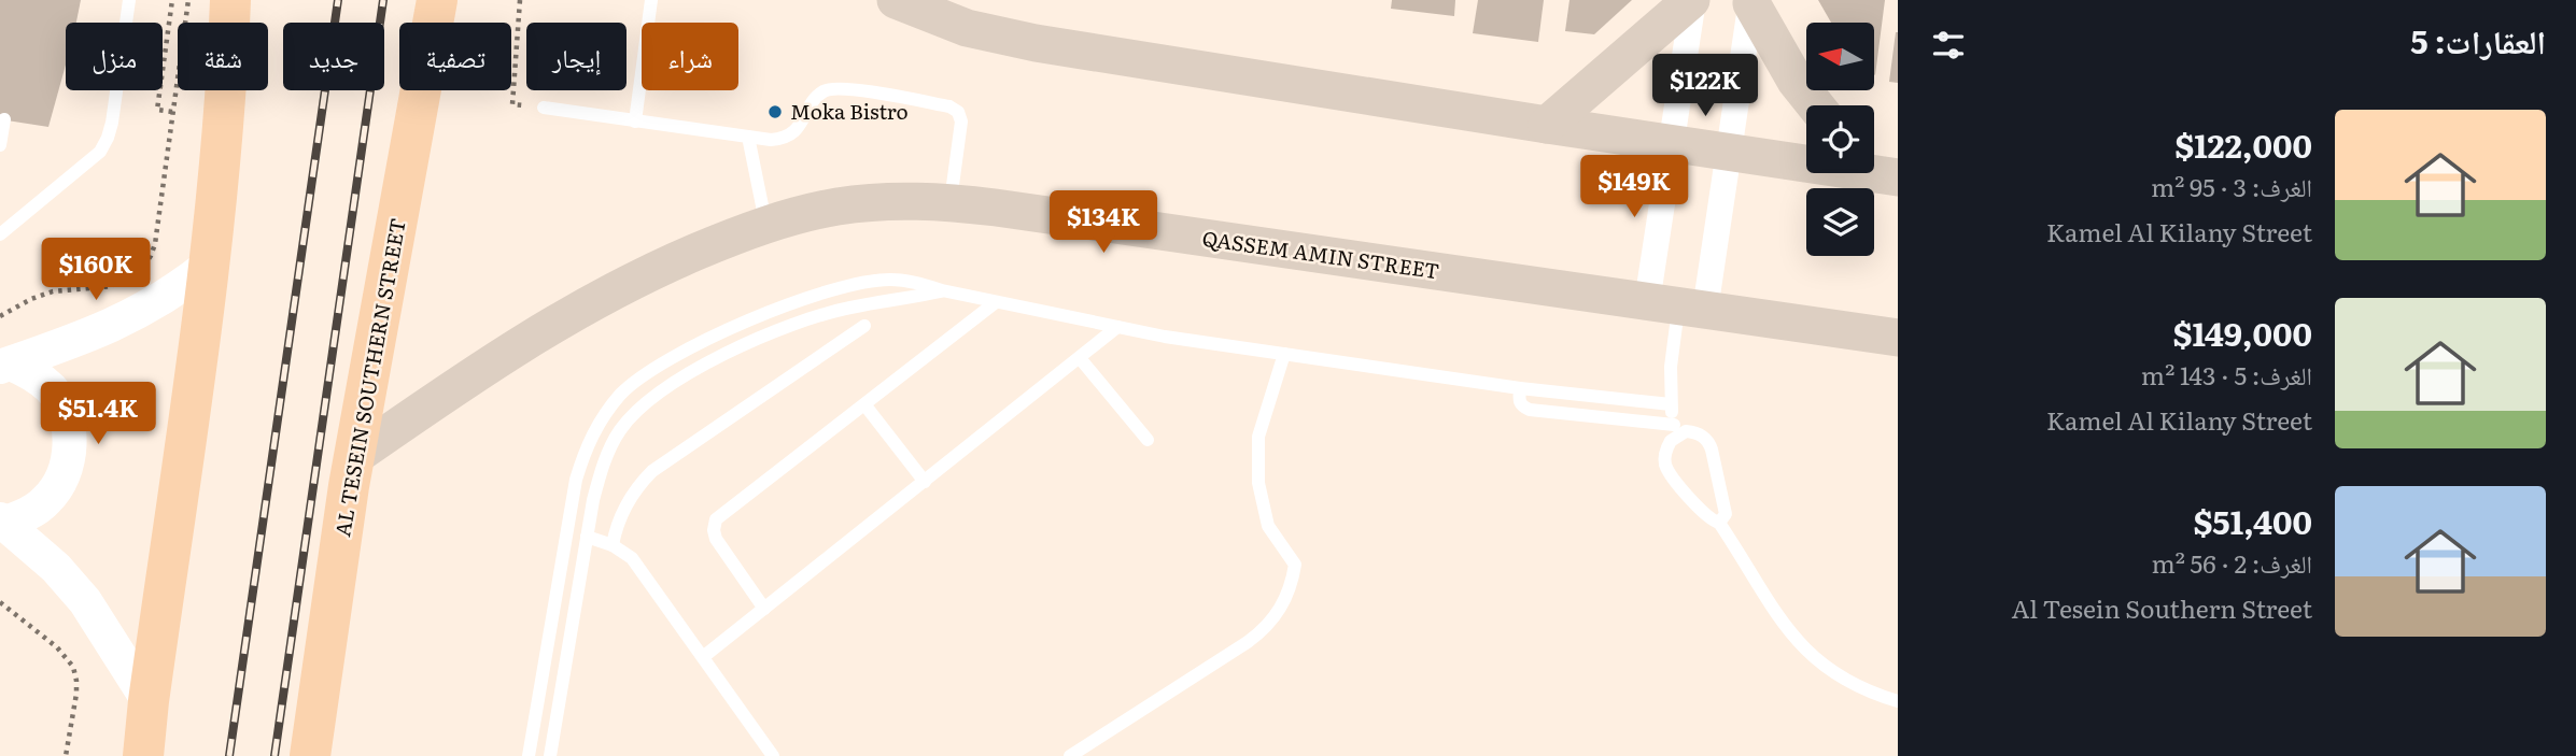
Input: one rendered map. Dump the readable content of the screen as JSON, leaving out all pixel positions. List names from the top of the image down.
{
  "streets": {
    "highway": ["AL TESEIN SOUTHERN STREET"],
    "main road": ["QASSEM AMIN STREET"]
  },
  "crossings": [
    ["QASSEM AMIN STREET", "AL TESEIN SOUTHERN STREET"]
  ],
  "places": ["Moka Bistro"],
  "north": "left",
  "page": {
    "heading": "العقارات: 5",
    "chip": [
      "شراء",
      "إيجار",
      "تصفية",
      "جديد",
      "شقة",
      "منزل"
    ],
    "price": [
      "$122K",
      "$149K",
      "$134K",
      "$160K",
      "$51.4K"
    ],
    "list": [
      {
        "name": "$122,000",
        "note": "الغرف: 3 · 95 m² · Kamel Al Kilany Street"
      },
      {
        "name": "$149,000",
        "note": "الغرف: 5 · 143 m² · Kamel Al Kilany Street"
      },
      {
        "name": "$51,400",
        "note": "الغرف: 2 · 56 m² · Al Tesein Southern Street"
      }
    ]
  }
}
